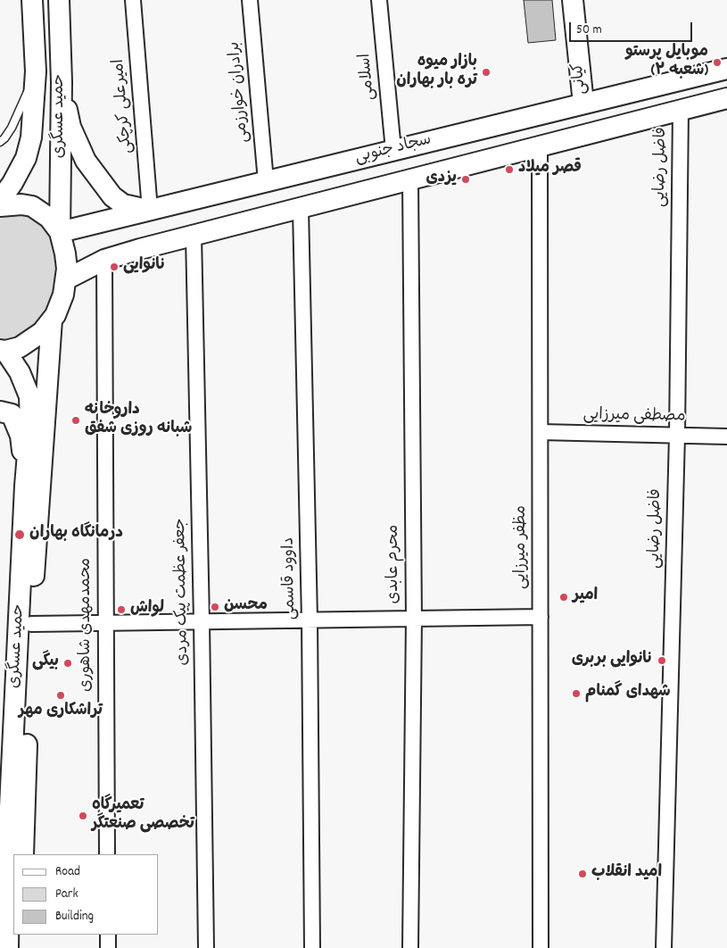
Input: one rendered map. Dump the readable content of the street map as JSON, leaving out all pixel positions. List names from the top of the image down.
{
  "streets": {
    "main road": ["کیانی", "حمید عسگری", "سجاد جنوبی"],
    "street": [
      "اسلامی",
      "برادران خوارزمی",
      "امیرعلی کرچکی",
      "فاضل رضایی",
      "مصطفی میرزایی",
      "مظفر میرزایی",
      "محرم عابدی",
      "داوود قاسمی",
      "جعفر عظمت پیک مردی",
      "محمدمهدی شاهوری"
    ]
  },
  "crossings": [
    ["اسلامی", "سجاد جنوبی"],
    ["کیانی", "سجاد جنوبی"],
    ["برادران خوارزمی", "سجاد جنوبی"],
    ["امیرعلی کرچکی", "سجاد جنوبی"],
    ["حمید عسگری", "سجاد جنوبی"],
    ["سجاد جنوبی", "فاضل رضایی"],
    ["سجاد جنوبی", "مظفر میرزایی"],
    ["سجاد جنوبی", "محرم عابدی"],
    ["سجاد جنوبی", "داوود قاسمی"],
    ["سجاد جنوبی", "جعفر عظمت پیک مردی"],
    ["سجاد جنوبی", "محمدمهدی شاهوری"],
    ["فاضل رضایی", "مصطفی میرزایی"],
    ["مصطفی میرزایی", "مظفر میرزایی"]
  ],
  "places": [
    "موبایل پرستو (شعبه ۲)",
    "بازار میوه تره بار بهاران",
    "قصر میلاد",
    "یزدی",
    "نانوایی",
    "داروخانه شبانه روزی شفق",
    "درمانگاه بهاران",
    "امیر",
    "محسن",
    "لواش",
    "نانوایی بربری",
    "بیگی",
    "شهدای گمنام",
    "تراشکاری مهر",
    "تعمیرگاه تخصصی صنعتگر",
    "امید انقلاب"
  ],
  "legend": ["Road", "Park", "Building"],
  "scale_bar": "50 m"
}
